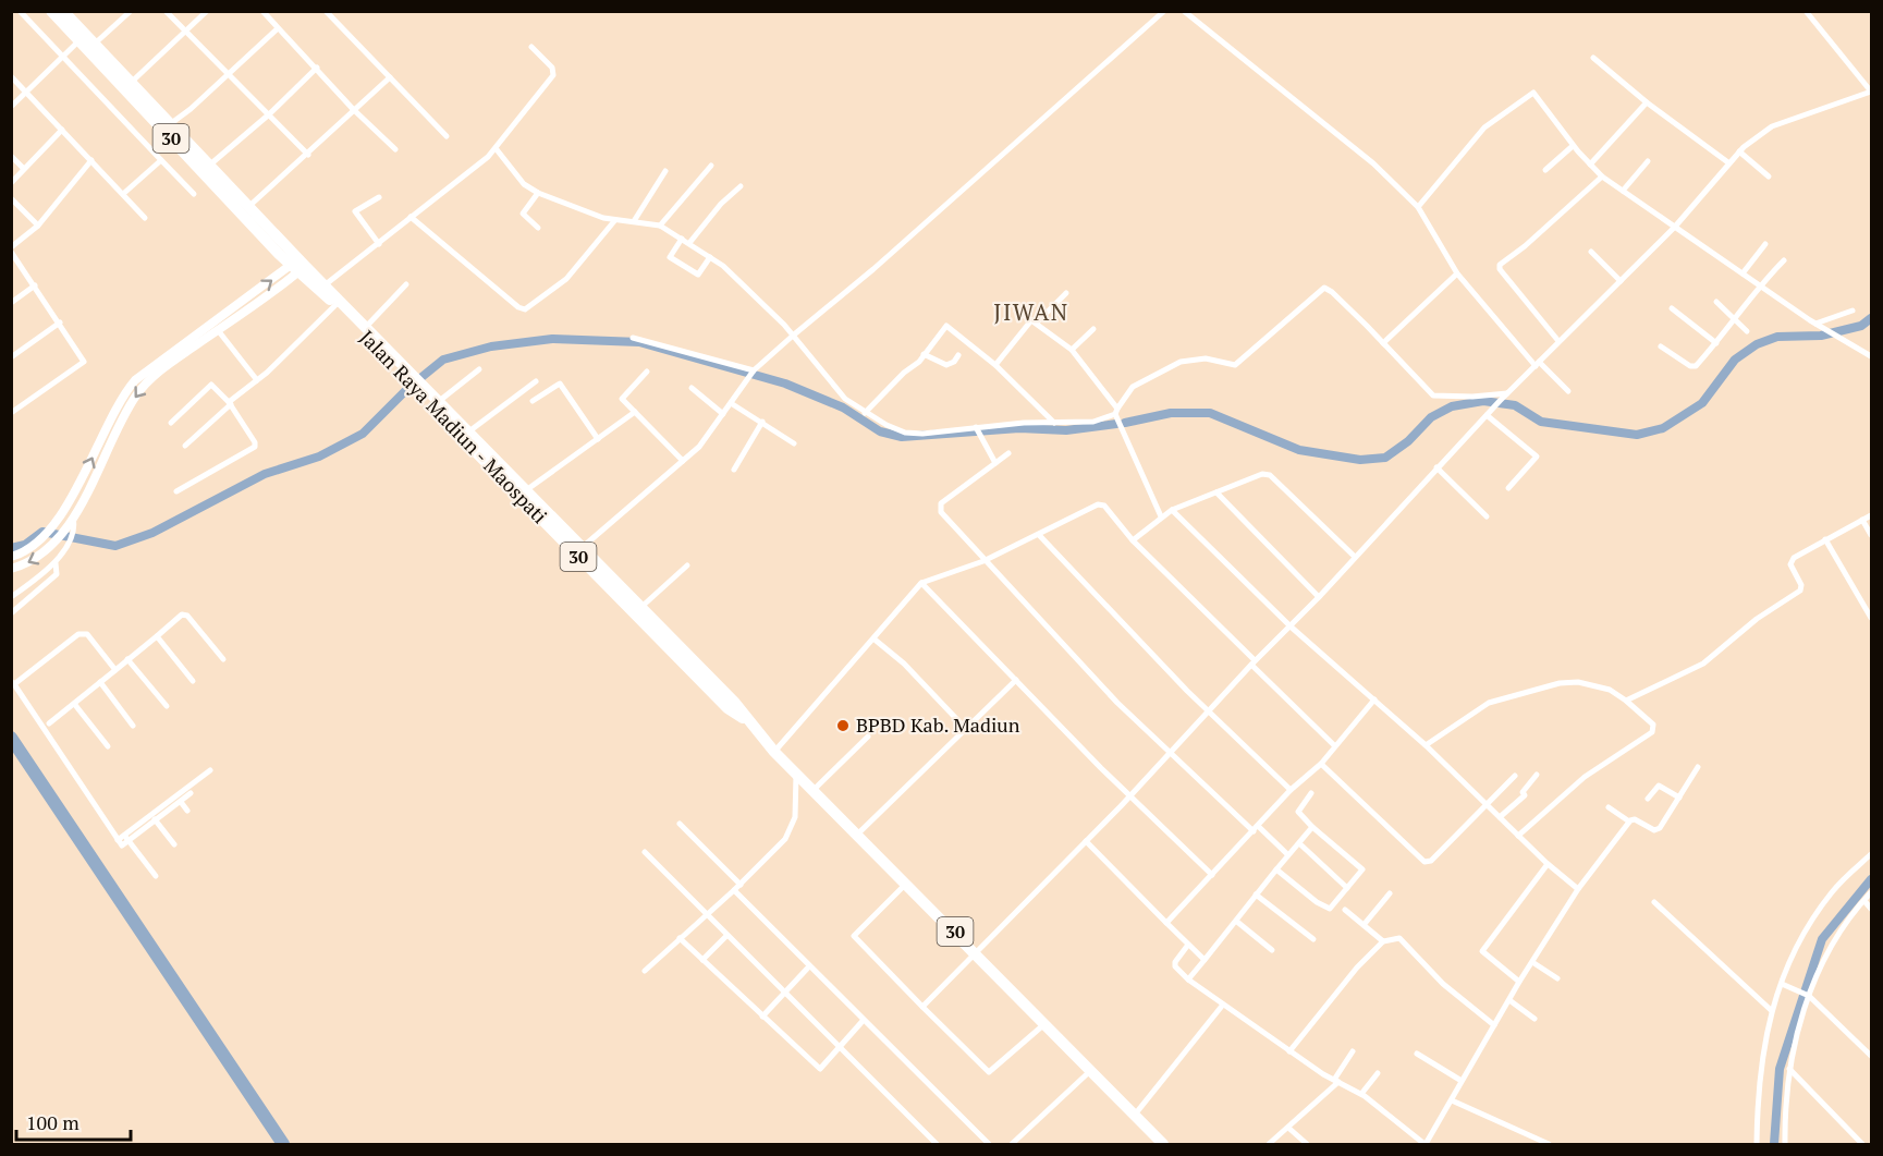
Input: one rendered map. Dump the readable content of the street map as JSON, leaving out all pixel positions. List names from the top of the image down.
{
  "streets": {
    "highway": ["30", "Jalan Raya Madiun - Maospati"]
  },
  "crossings": [
    ["30", "Jalan Raya Madiun - Maospati"]
  ],
  "districts": ["JIWAN"],
  "places": ["BPBD Kab. Madiun"],
  "scale_bar": "100 m"
}
